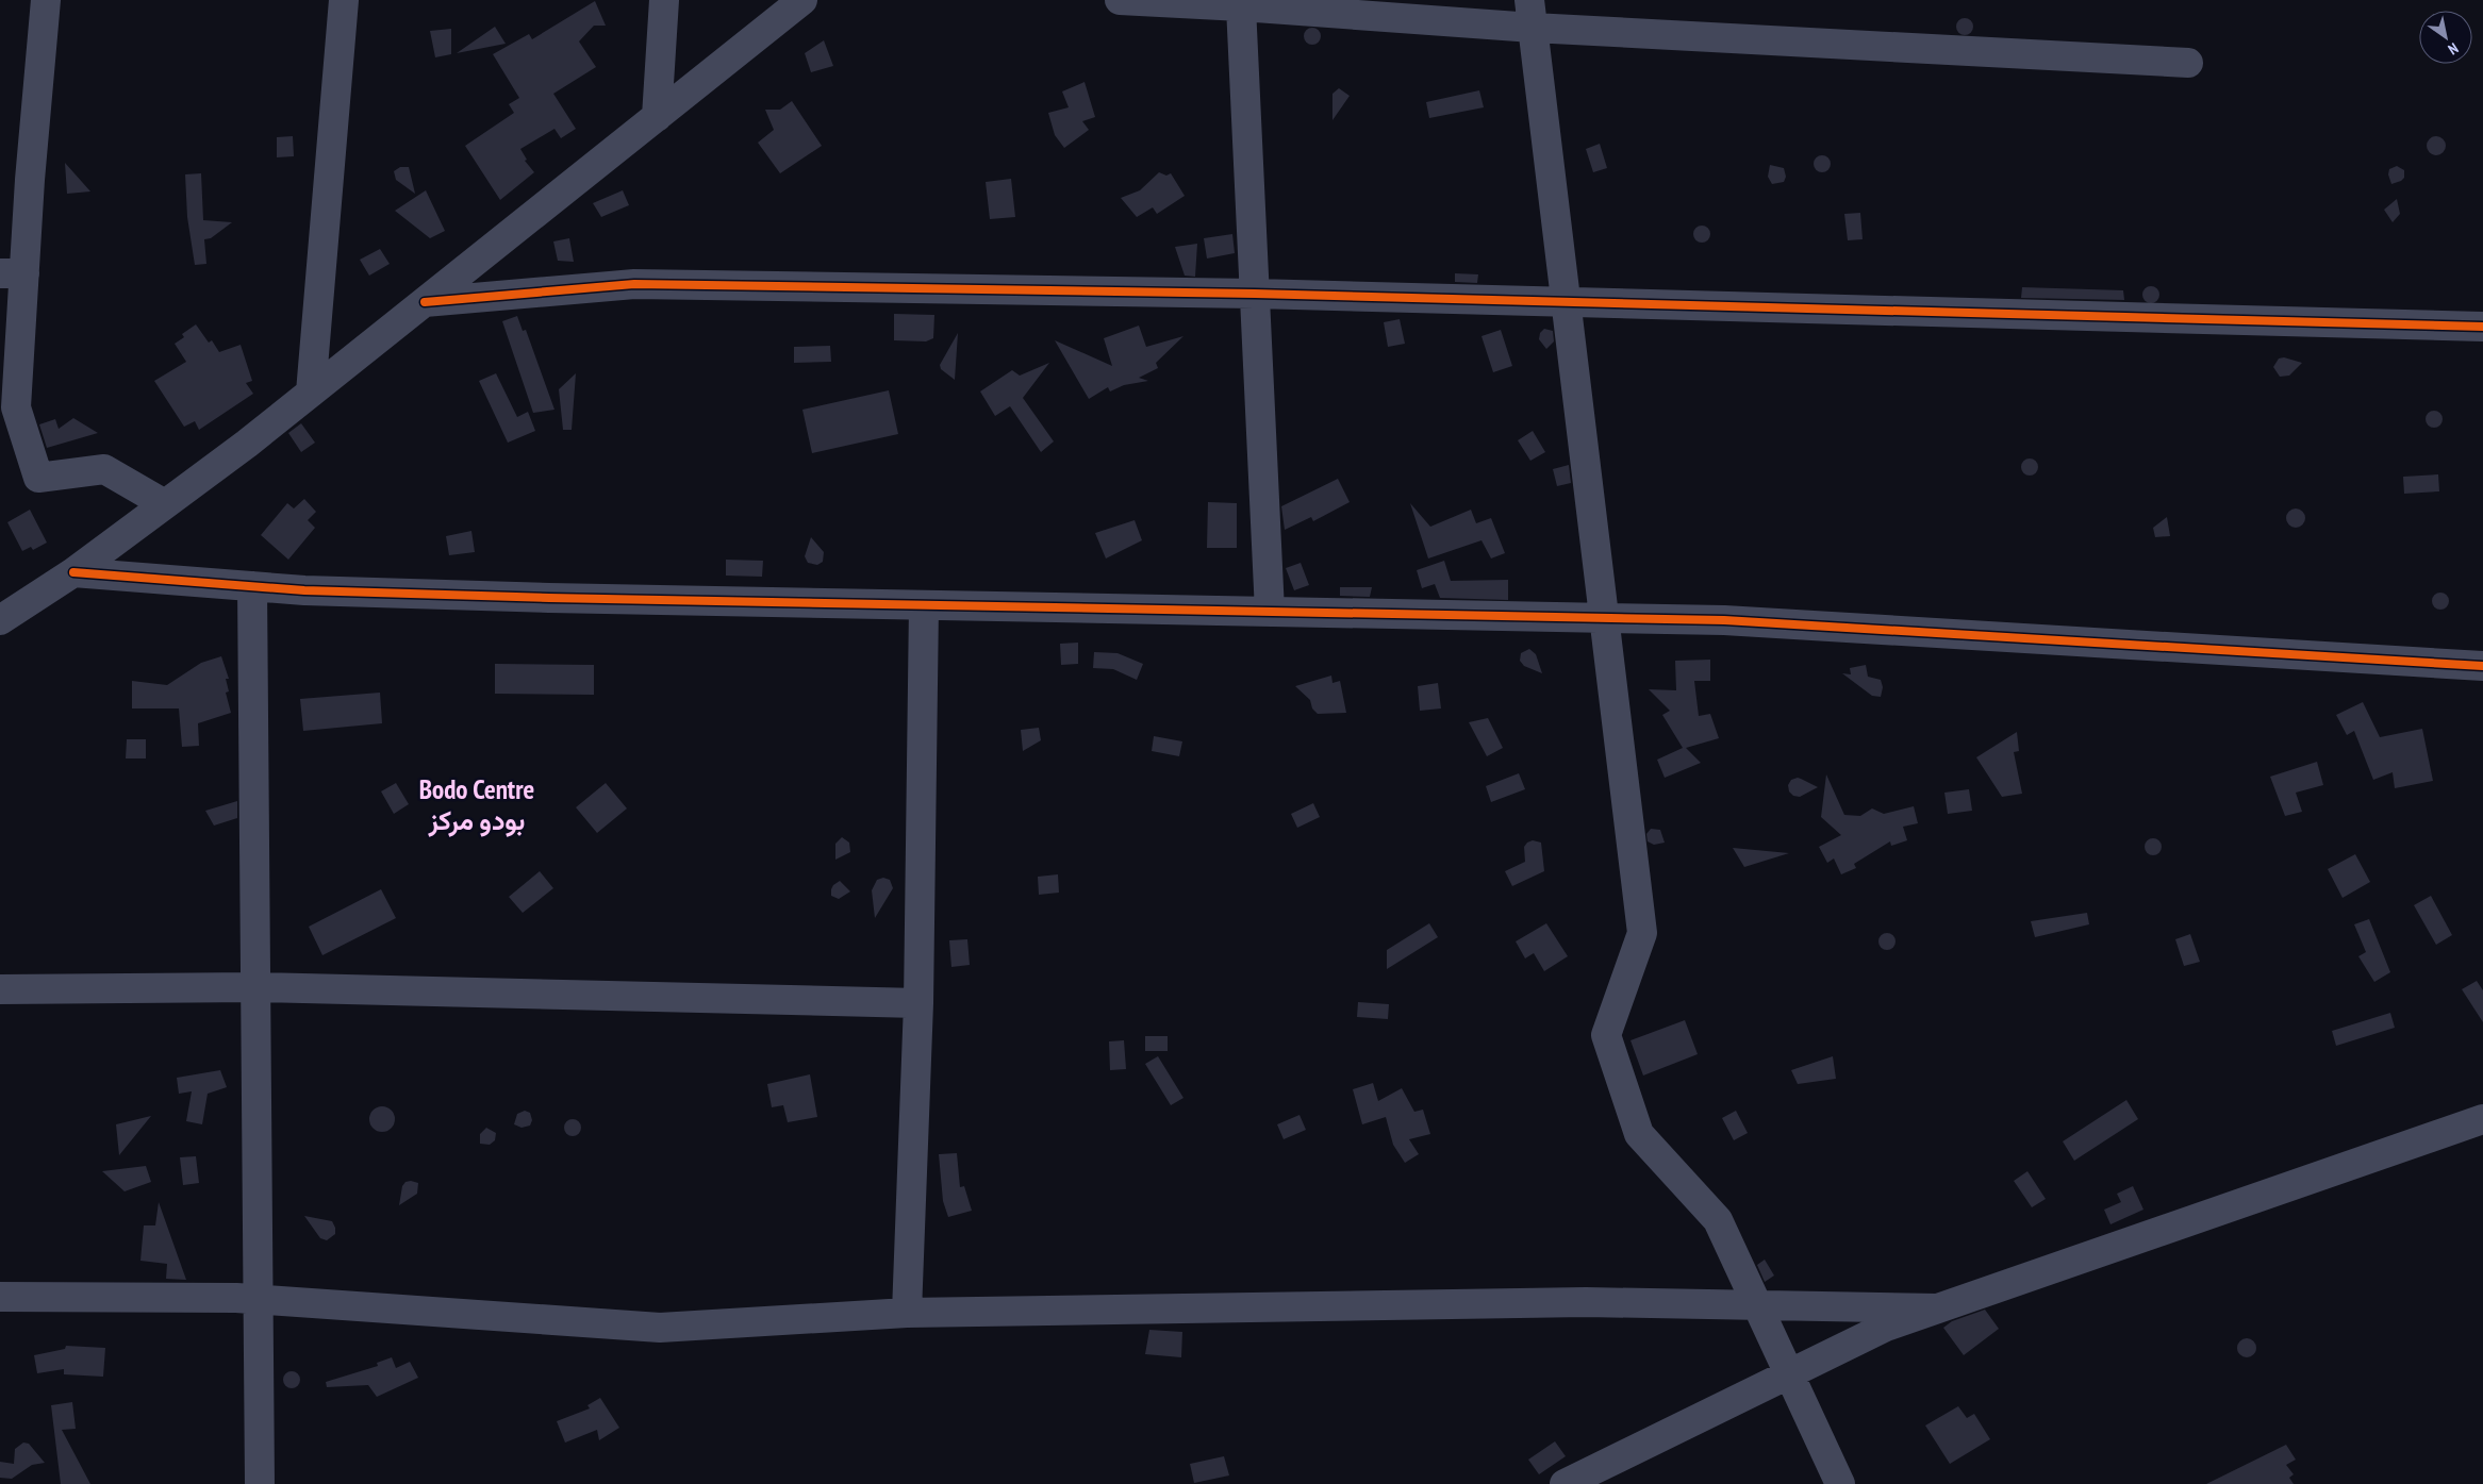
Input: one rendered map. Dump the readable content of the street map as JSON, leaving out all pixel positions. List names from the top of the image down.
{
  "districts": ["Bodo Centre بودو مركز"],
  "north": "bottom right"
}
